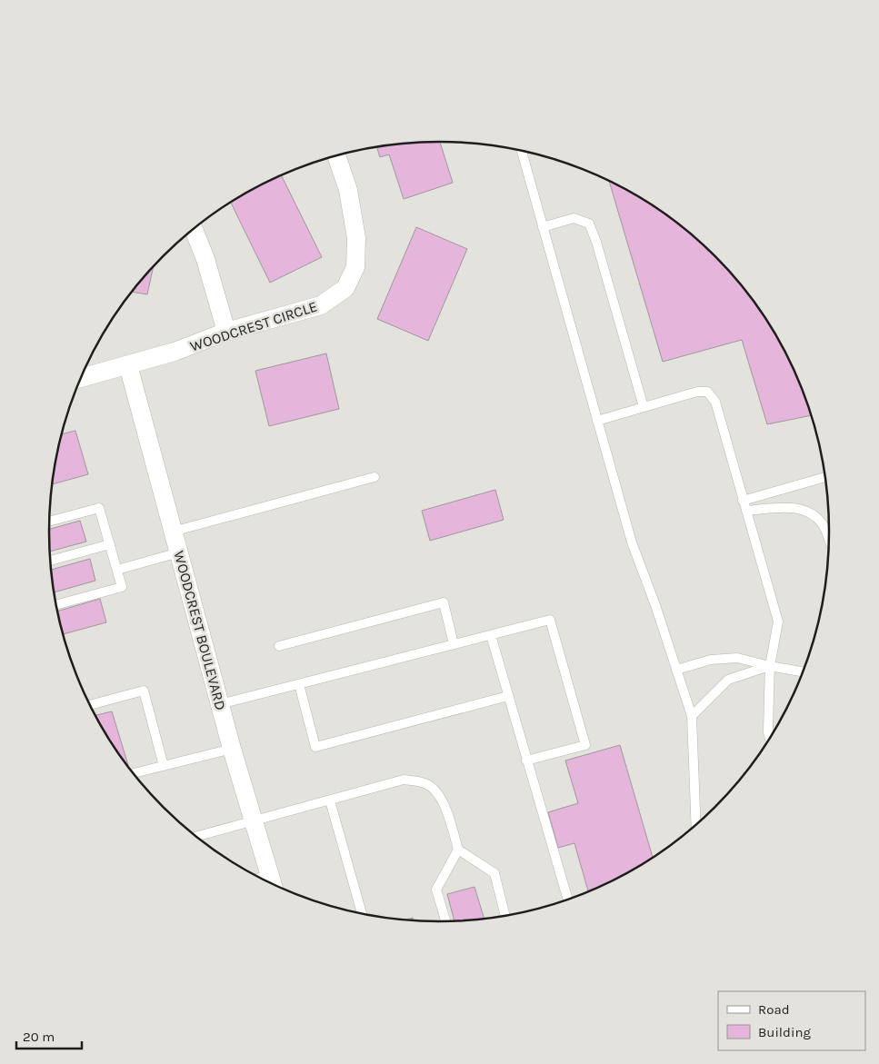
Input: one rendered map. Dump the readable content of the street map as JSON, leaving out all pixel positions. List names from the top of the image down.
{
  "streets": {
    "street": ["WOODCREST CIRCLE", "WOODCREST BOULEVARD"]
  },
  "crossings": [
    ["WOODCREST CIRCLE", "WOODCREST BOULEVARD"]
  ],
  "legend": ["Road", "Building"],
  "scale_bar": "20 m"
}
